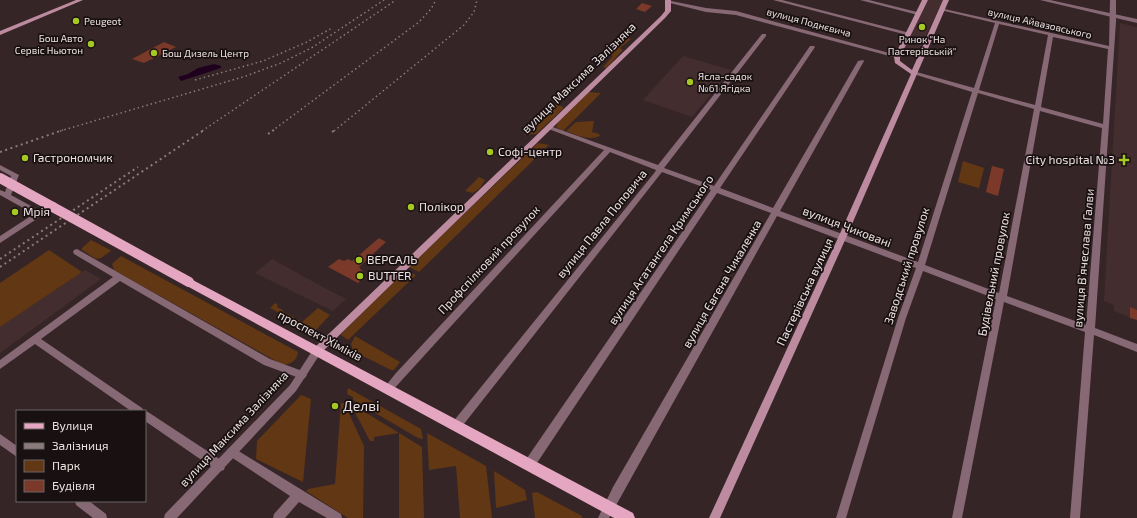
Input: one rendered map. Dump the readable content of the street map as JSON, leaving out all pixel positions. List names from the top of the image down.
{
  "streets": {
    "main road": ["вулиця Максима Залізняка", "Пастерівська вулиця", "проспект Хіміків"],
    "street": [
      "вулиця Поднєвича",
      "вулиця Айвазовського",
      "вулиця Павла Поповича",
      "вулиця Чиковані",
      "вулиця Агатангела Кримського",
      "вулиця Вʼячеслава Галви",
      "Профспілковий провулок",
      "Заводський провулок",
      "Будівельний провулок",
      "вулиця Євгена Чикаленка"
    ]
  },
  "crossings": [
    ["вулиця Поднєвича", "вулиця Максима Залізняка"],
    ["вулиця Айвазовського", "вулиця Вʼячеслава Галви"],
    ["вулиця Айвазовського", "Заводський провулок"],
    ["вулиця Айвазовського", "Будівельний провулок"],
    ["вулиця Айвазовського", "Пастерівська вулиця"],
    ["вулиця Максима Залізняка", "вулиця Чиковані"],
    ["вулиця Максима Залізняка", "проспект Хіміків"],
    ["вулиця Павла Поповича", "вулиця Чиковані"],
    ["вулиця Павла Поповича", "проспект Хіміків"],
    ["вулиця Чиковані", "вулиця Агатангела Кримського"],
    ["вулиця Чиковані", "вулиця Вʼячеслава Галви"],
    ["вулиця Чиковані", "Профспілковий провулок"],
    ["вулиця Чиковані", "Заводський провулок"],
    ["вулиця Чиковані", "Будівельний провулок"],
    ["вулиця Чиковані", "вулиця Євгена Чикаленка"],
    ["вулиця Чиковані", "Пастерівська вулиця"],
    ["вулиця Агатангела Кримського", "проспект Хіміків"],
    ["Профспілковий провулок", "проспект Хіміків"],
    ["вулиця Євгена Чикаленка", "проспект Хіміків"]
  ],
  "places": {
    "other": [
      "Peugeot",
      "Ринок \"На Пастерівській\"",
      "Бош Авто Сервіс Ньютон",
      "Бош Дизель Центр",
      "Ясла-садок №61 Ягідка",
      "Софі-центр",
      "Гастрономчик",
      "Полікор",
      "Мрія",
      "ВЕРСАЛЬ",
      "BUTTER",
      "Делві"
    ],
    "health": ["City hospital №3"]
  },
  "legend": [
    "Вулиця",
    "Залізниця",
    "Парк",
    "Будівля"
  ]
}
